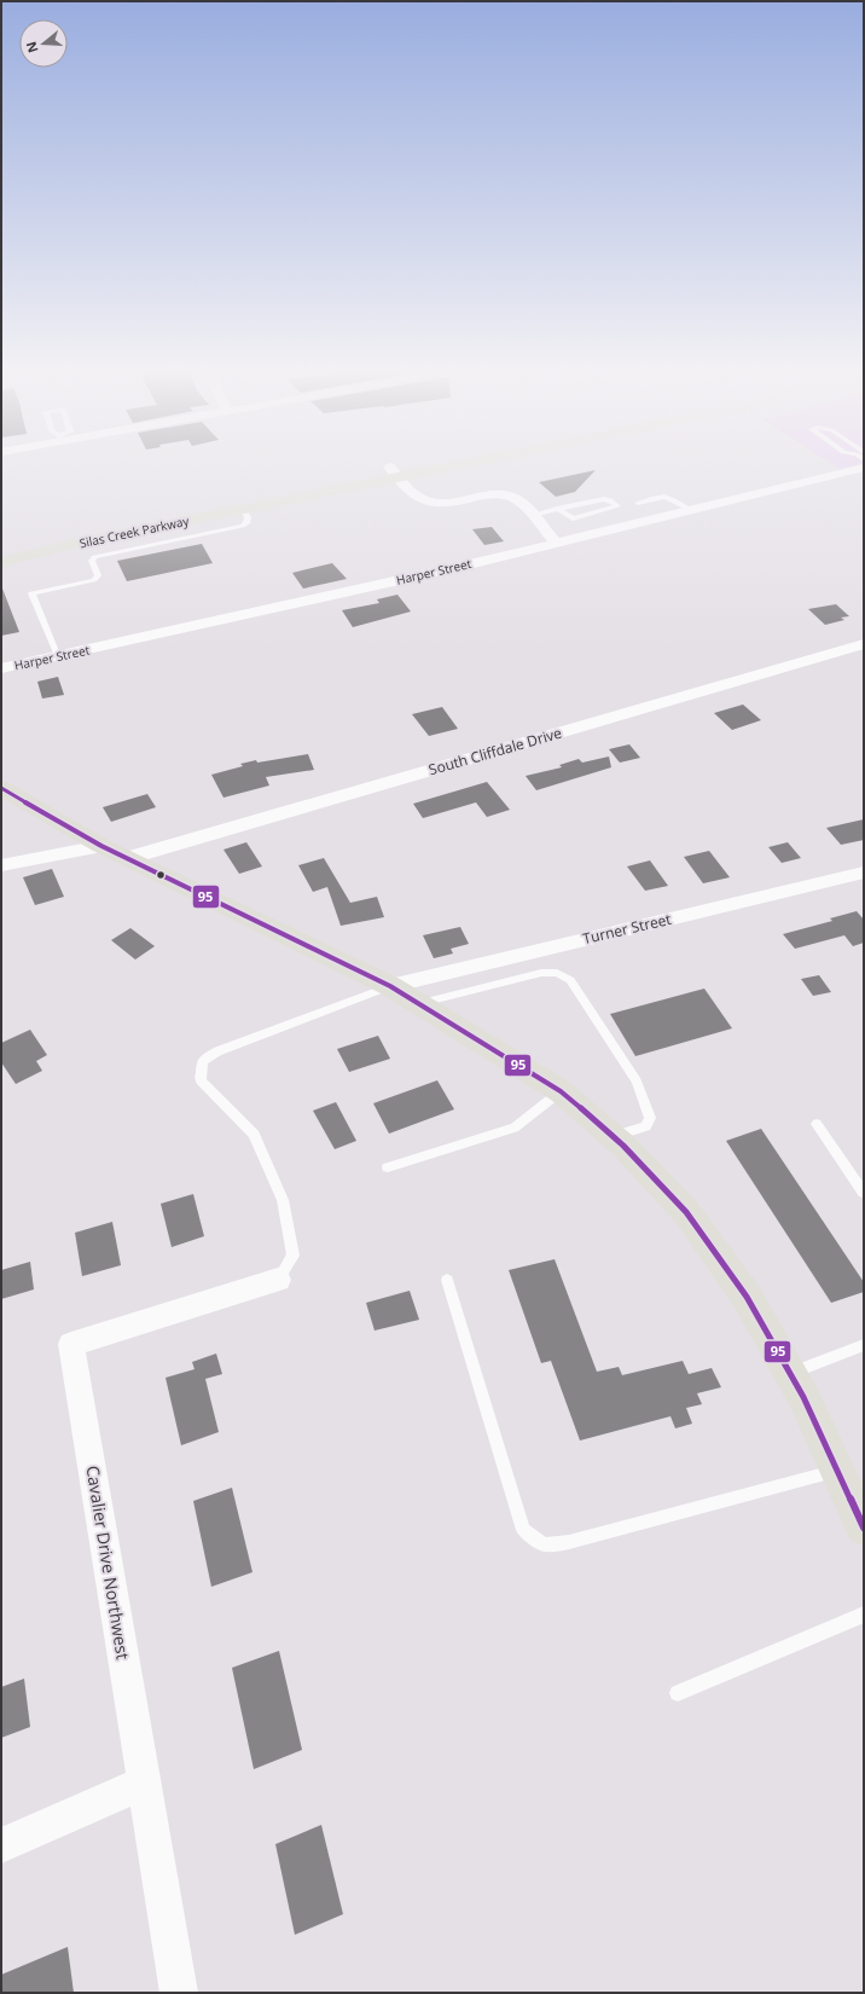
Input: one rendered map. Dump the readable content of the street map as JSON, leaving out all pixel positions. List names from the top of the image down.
{
  "streets": {
    "main road": ["Silas Creek Parkway"],
    "street": [
      "Harper Street",
      "South Cliffdale Drive",
      "Turner Street",
      "Cavalier Drive Northwest"
    ]
  },
  "lines": ["transit line 95"],
  "north": "left"
}
